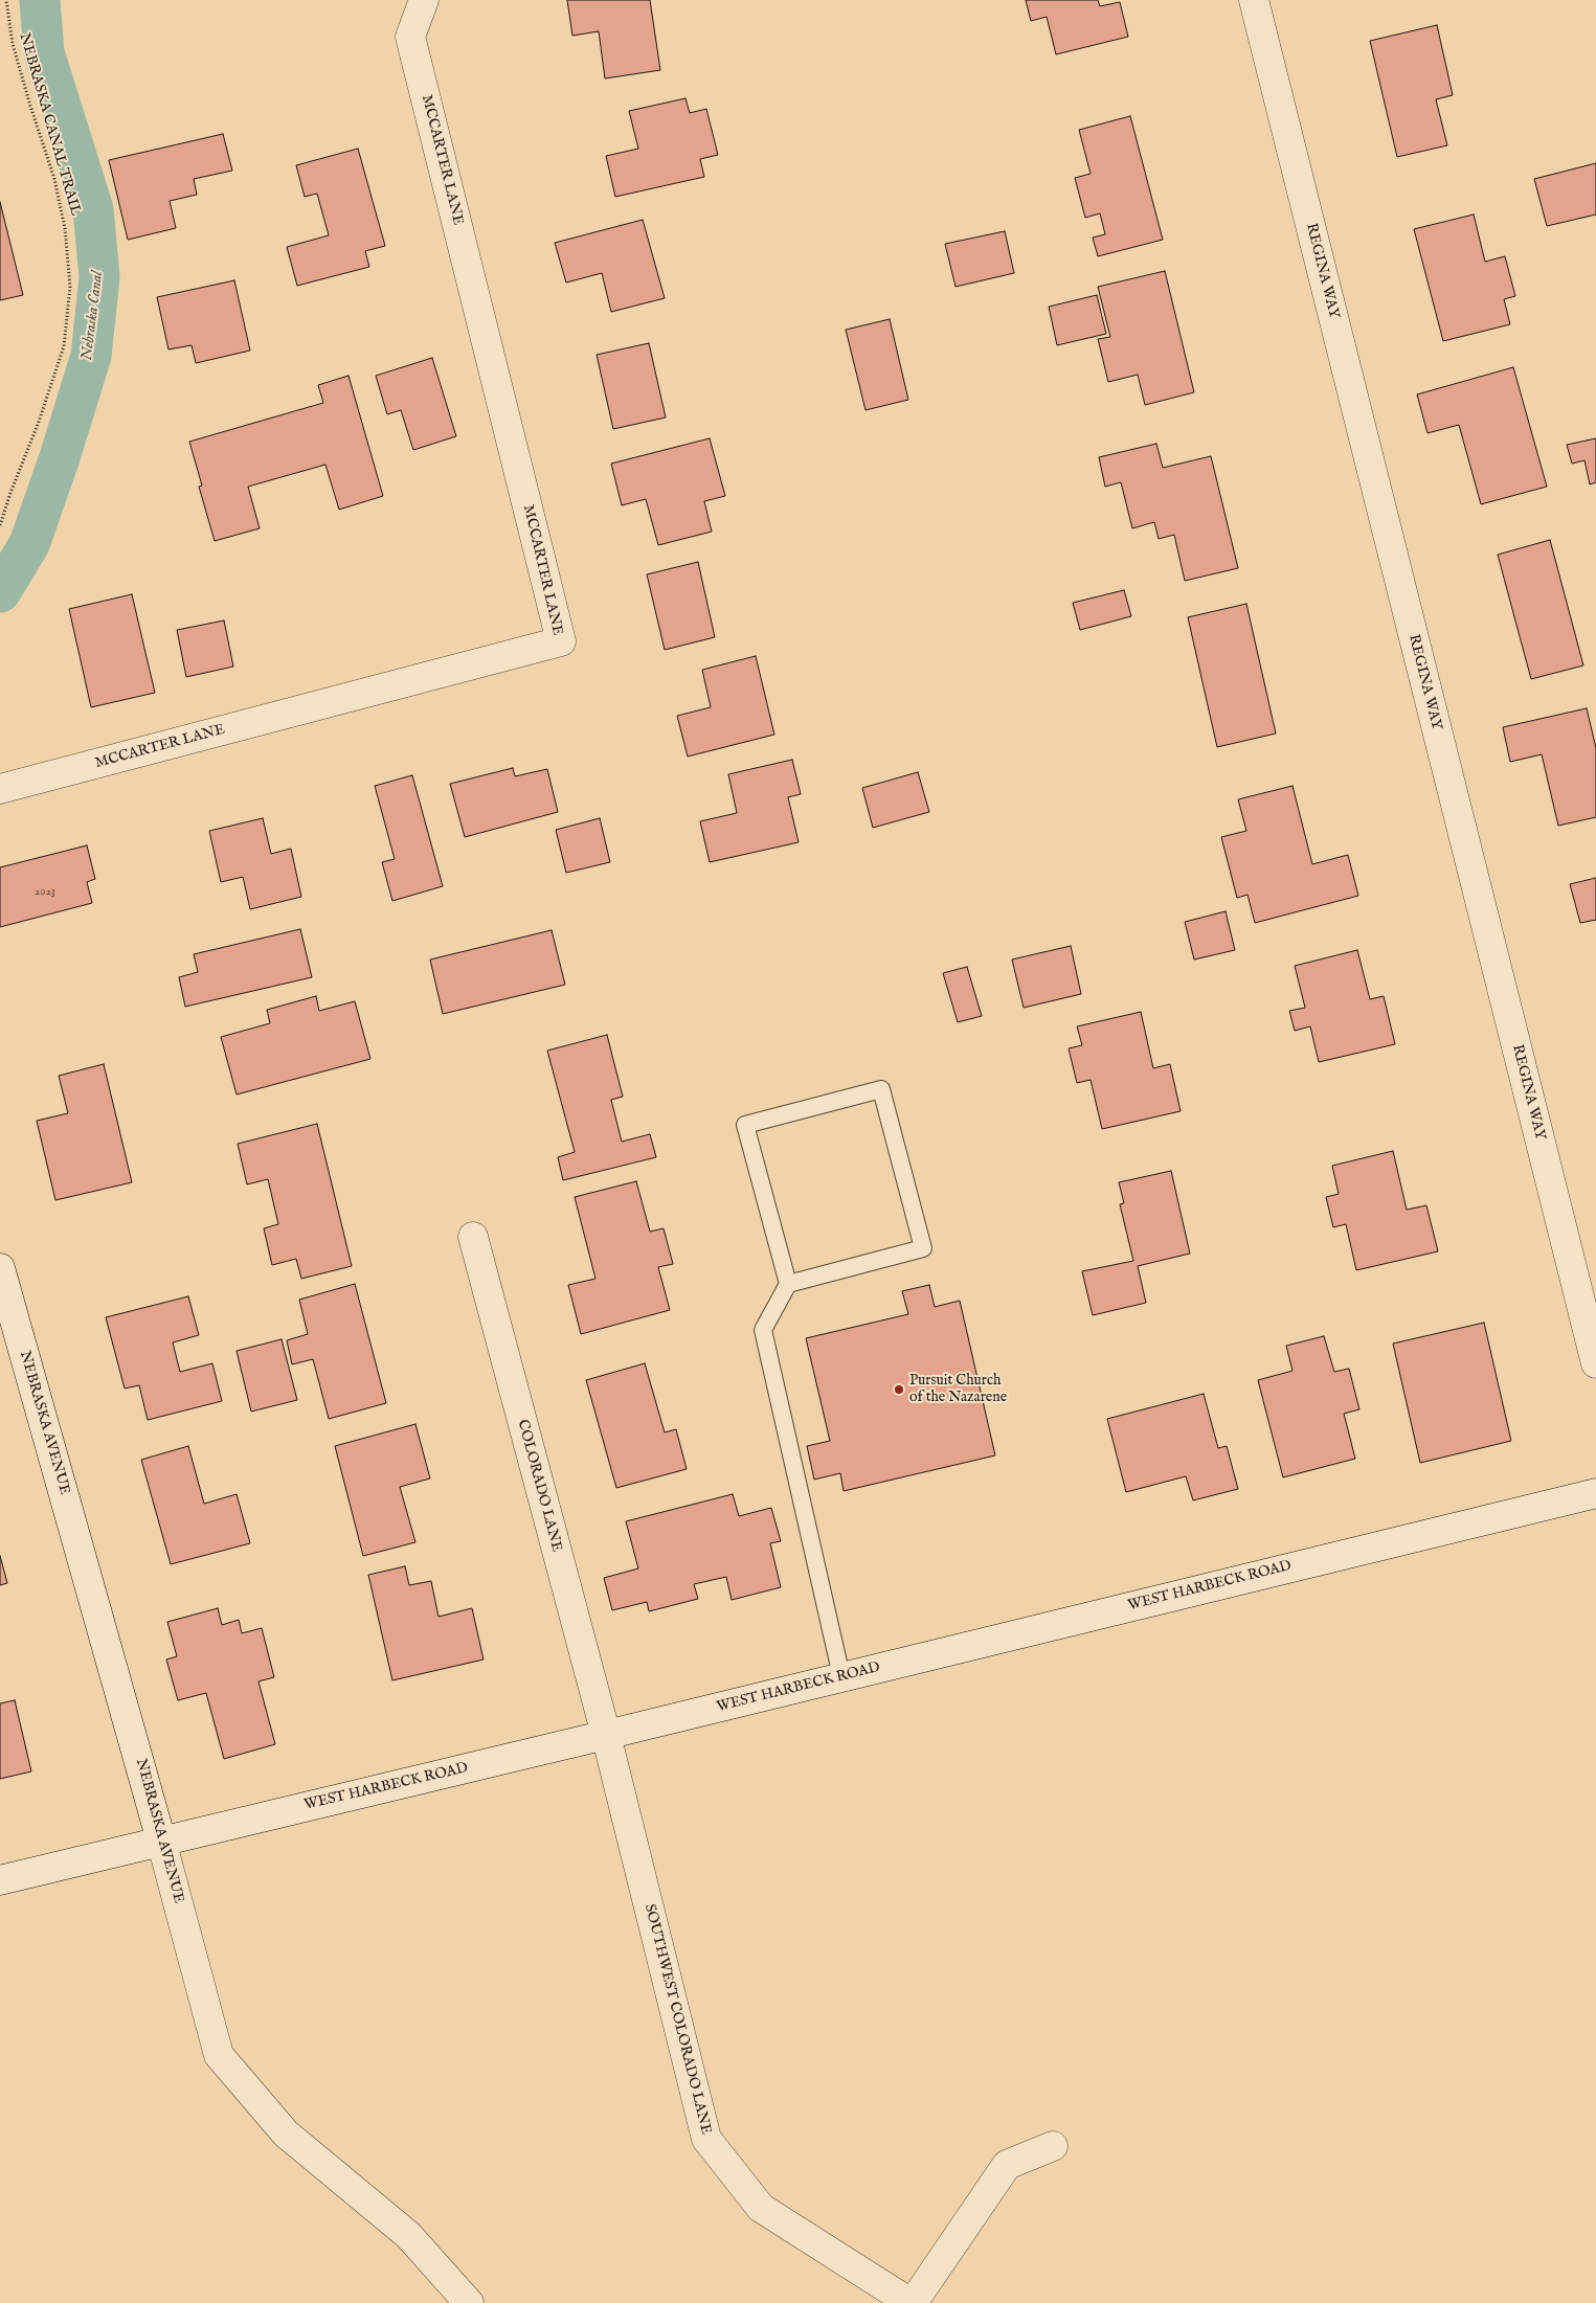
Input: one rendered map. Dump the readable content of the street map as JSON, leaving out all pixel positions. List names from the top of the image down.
{
  "streets": {
    "street": [
      "MCCARTER LANE",
      "REGINA WAY",
      "NEBRASKA AVENUE",
      "COLORADO LANE",
      "WEST HARBECK ROAD",
      "SOUTHWEST COLORADO LANE"
    ],
    "path": ["NEBRASKA CANAL TRAIL"]
  },
  "crossings": [
    ["NEBRASKA AVENUE", "WEST HARBECK ROAD"],
    ["COLORADO LANE", "WEST HARBECK ROAD"],
    ["COLORADO LANE", "SOUTHWEST COLORADO LANE"],
    ["WEST HARBECK ROAD", "SOUTHWEST COLORADO LANE"]
  ],
  "water": ["Nebraska Canal"],
  "places": ["Pursuit Church of the Nazarene"],
  "house_numbers": ["2023"]
}
